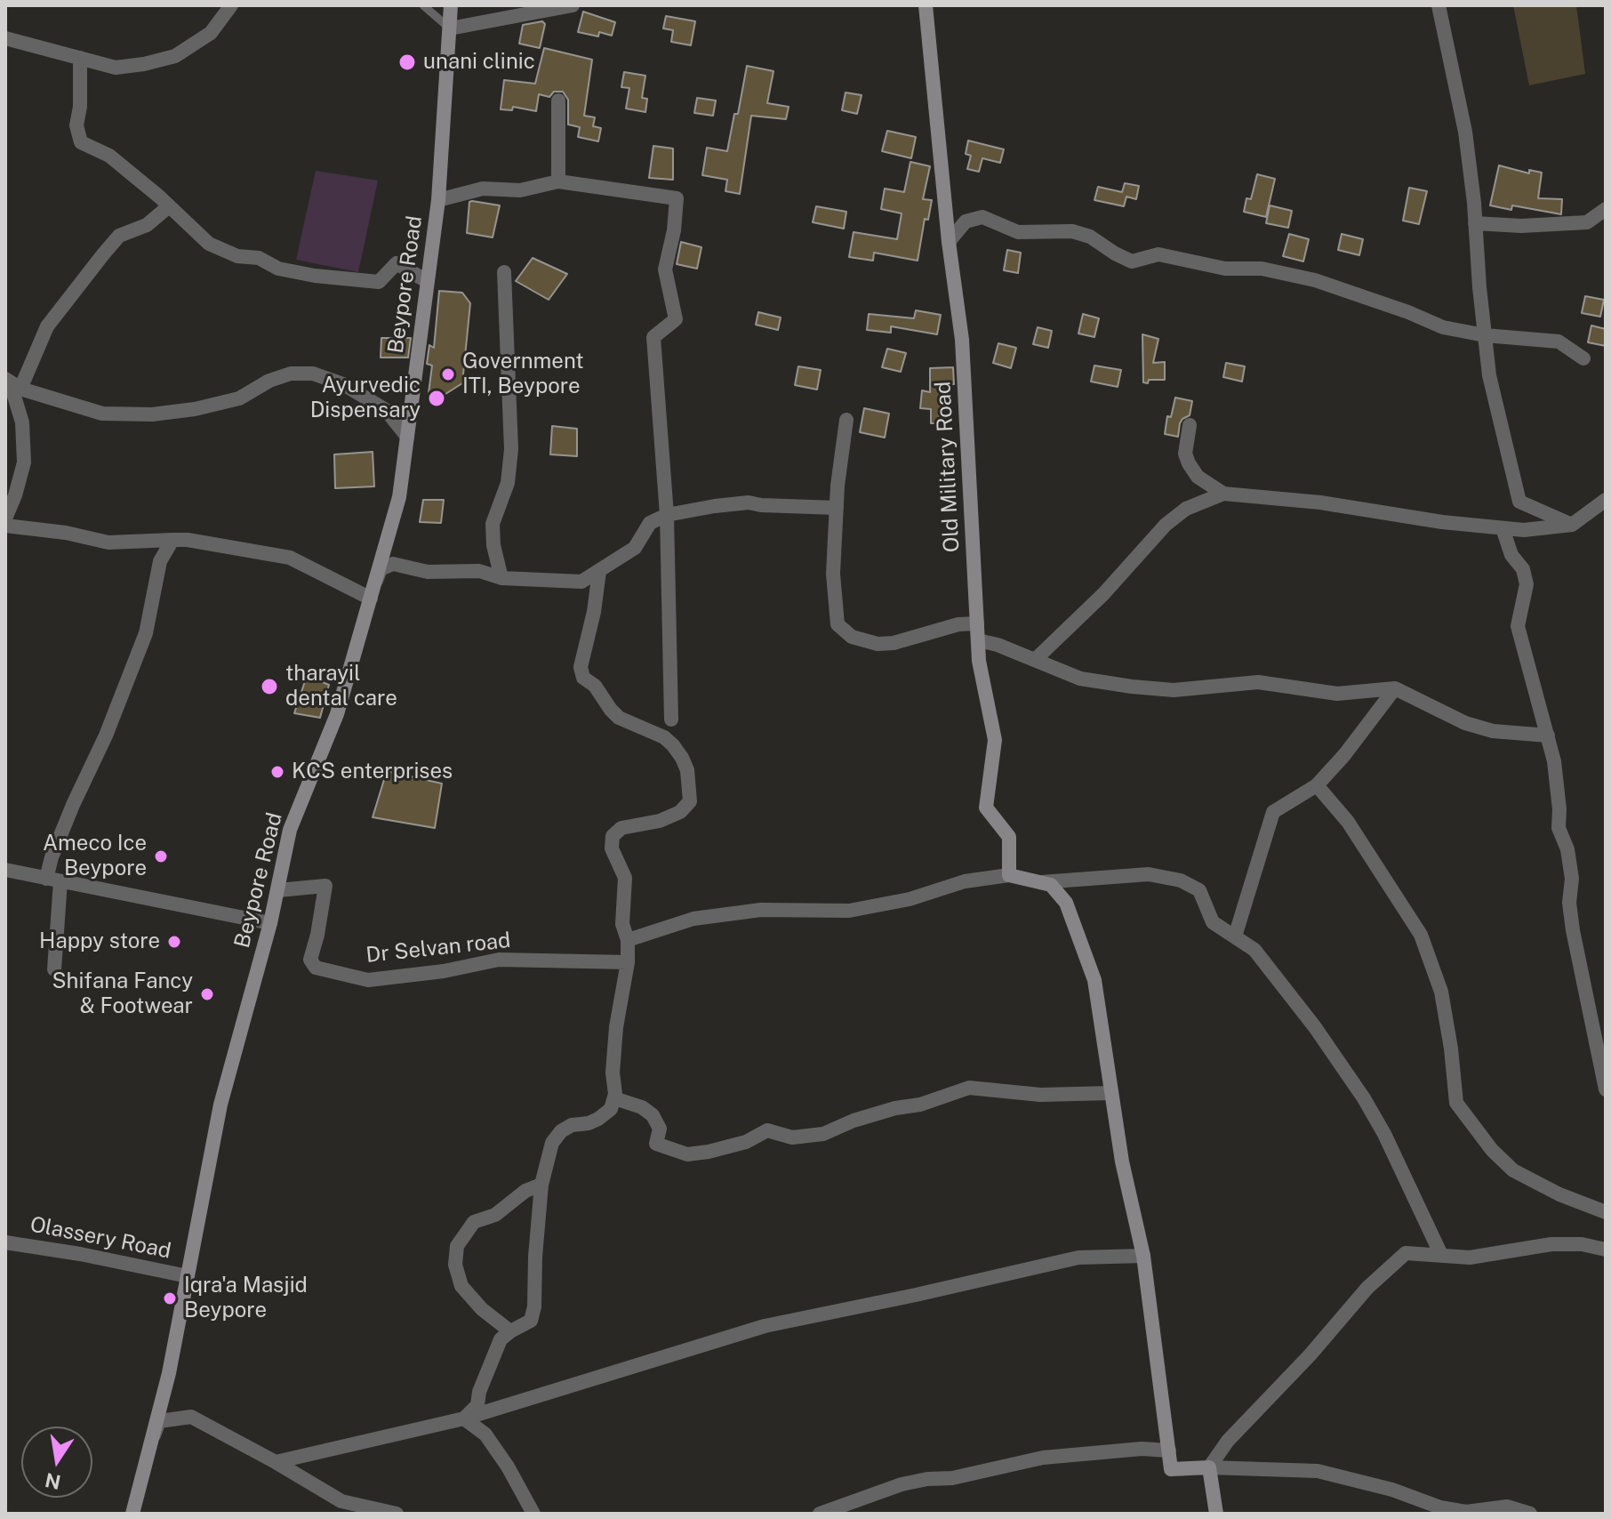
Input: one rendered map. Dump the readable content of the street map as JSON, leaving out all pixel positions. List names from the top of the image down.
{
  "streets": {
    "main road": ["Beypore Road", "Old Military Road"],
    "street": ["Dr Selvan road", "Olassery Road"]
  },
  "crossings": [
    ["Beypore Road", "Dr Selvan road"],
    ["Beypore Road", "Olassery Road"]
  ],
  "places": [
    "unani clinic",
    "Government ITI, Beypore",
    "Ayurvedic Dispensary",
    "tharayil dental care",
    "KCS enterprises",
    "Ameco Ice Beypore",
    "Happy store",
    "Shifana Fancy & Footwear",
    "Iqra'a Masjid Beypore"
  ],
  "north": "bottom"
}
